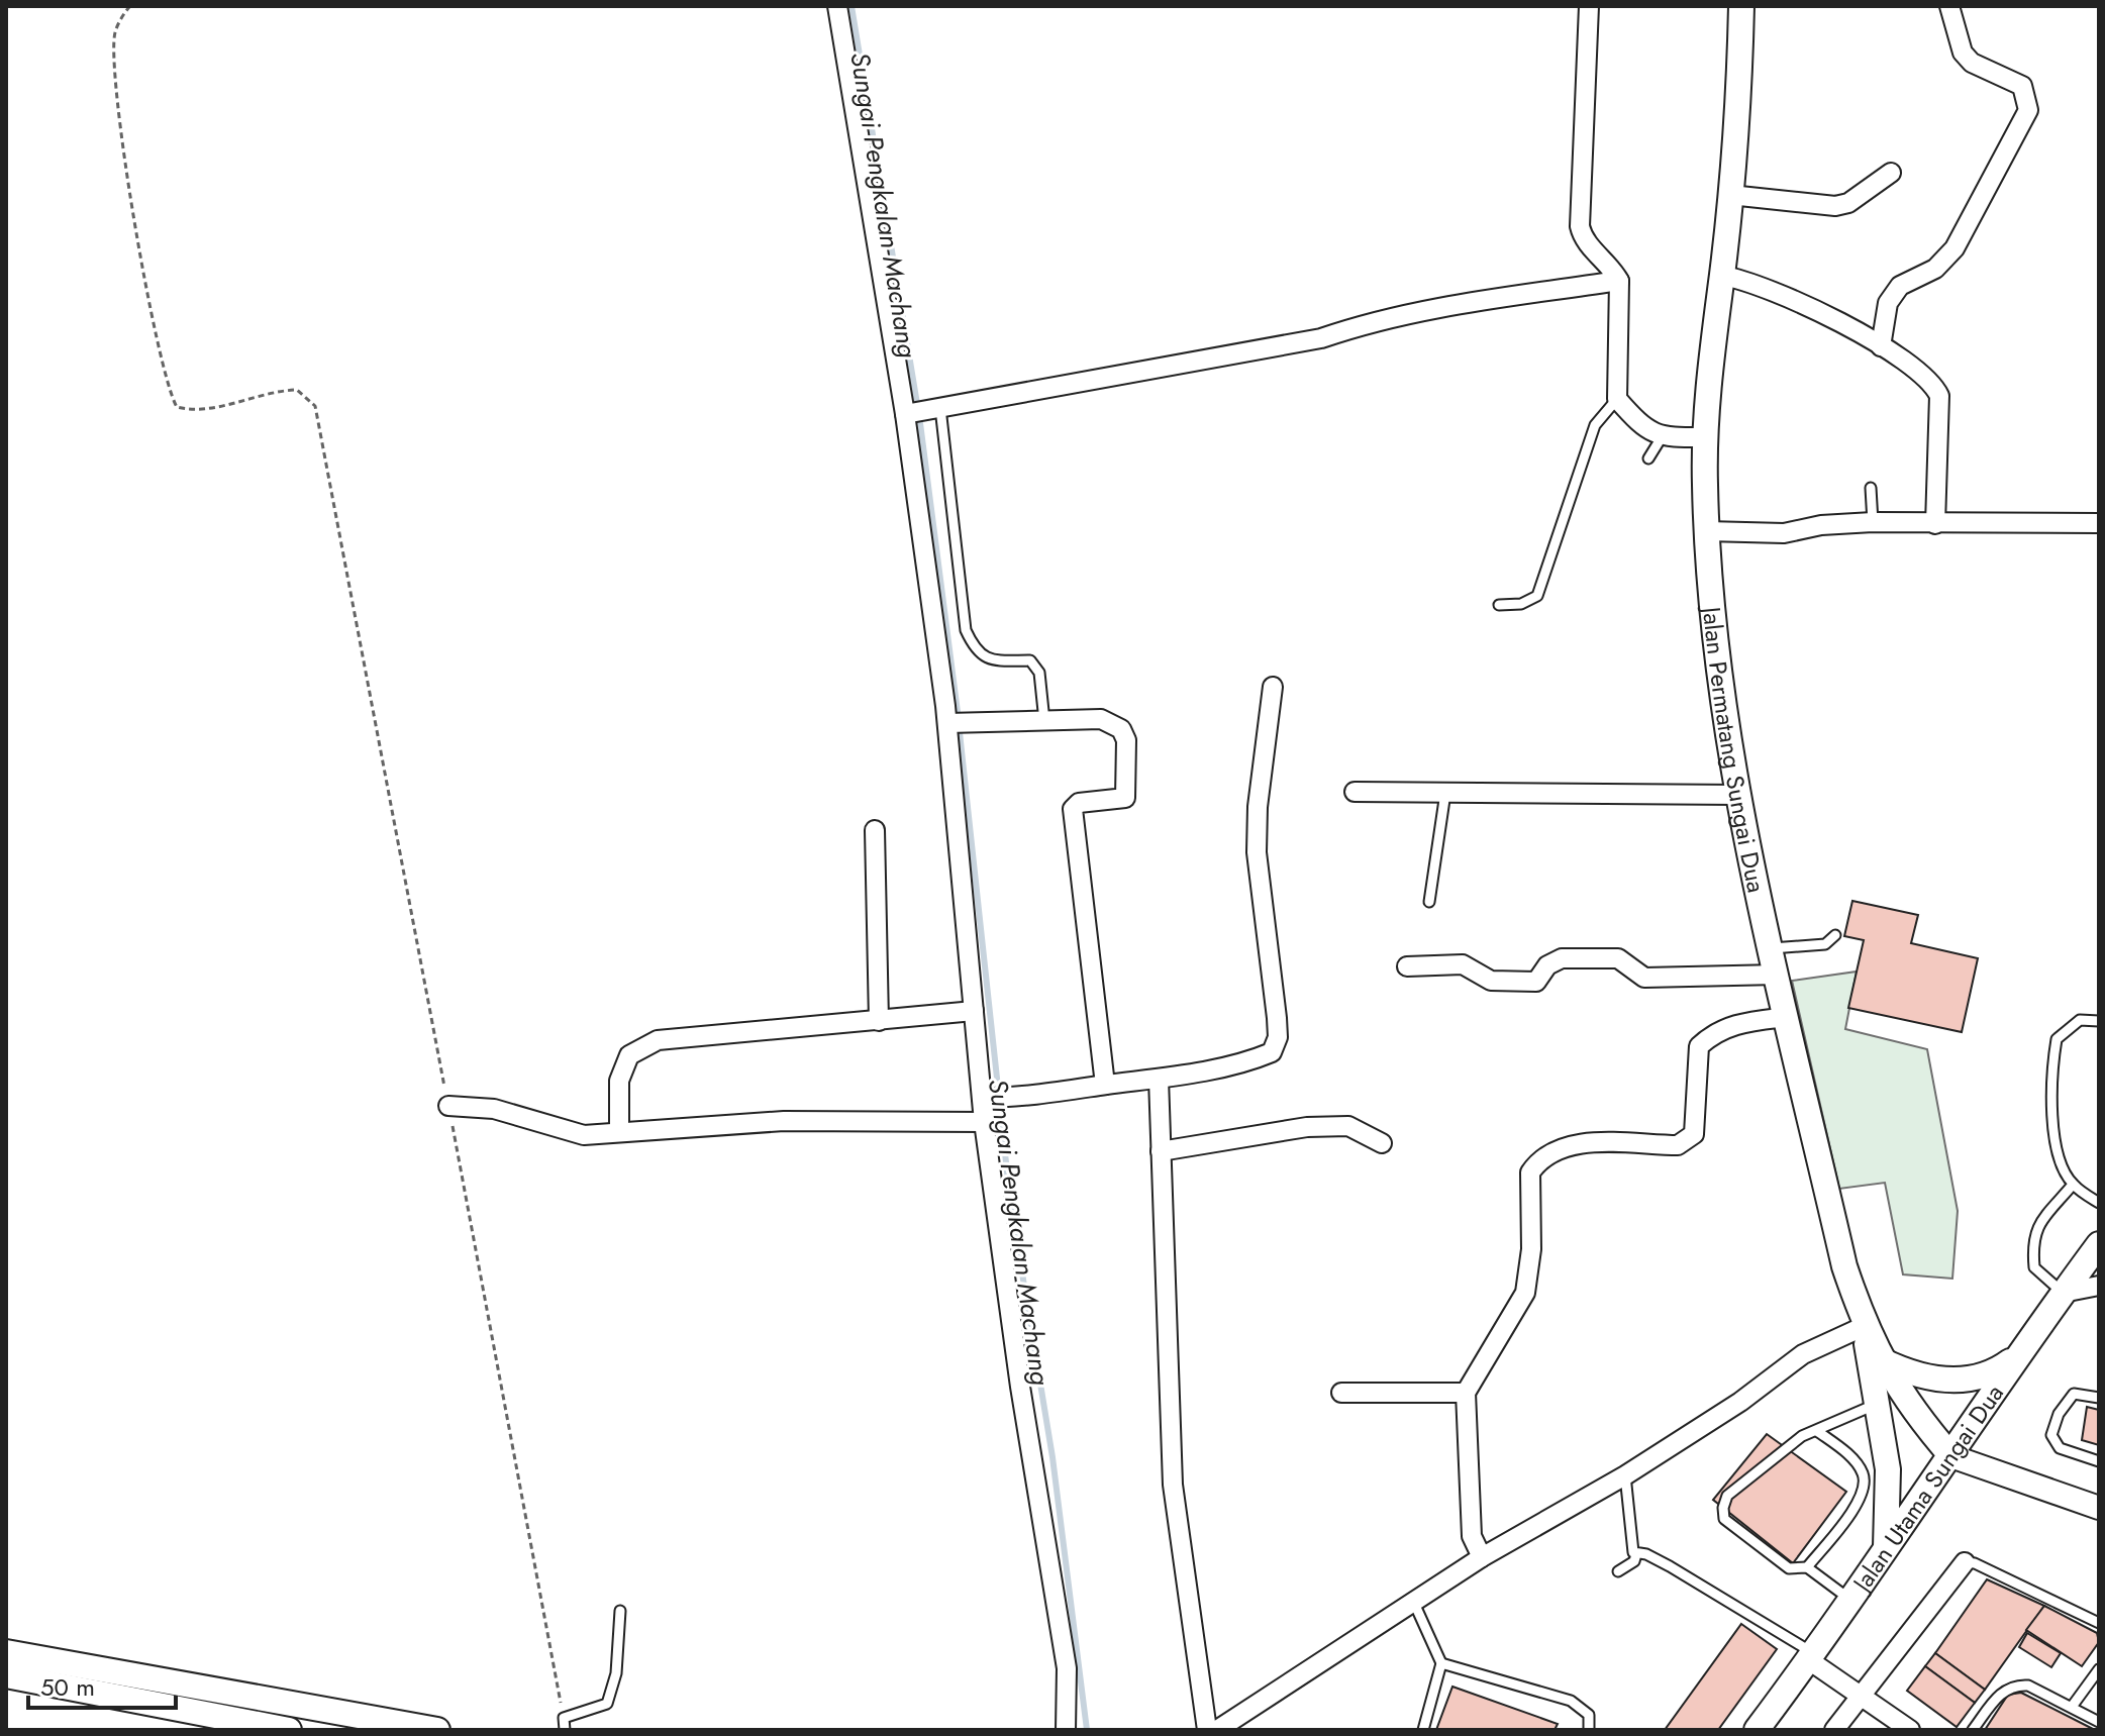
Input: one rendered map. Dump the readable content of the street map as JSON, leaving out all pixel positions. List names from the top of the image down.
{
  "streets": {
    "main road": ["Jalan Permatang Sungai Dua", "Jalan Utama Sungai Dua"]
  },
  "crossings": [
    ["Jalan Permatang Sungai Dua", "Jalan Utama Sungai Dua"]
  ],
  "water": ["Sungai Pengkalan Machang"],
  "scale_bar": "50 m"
}
